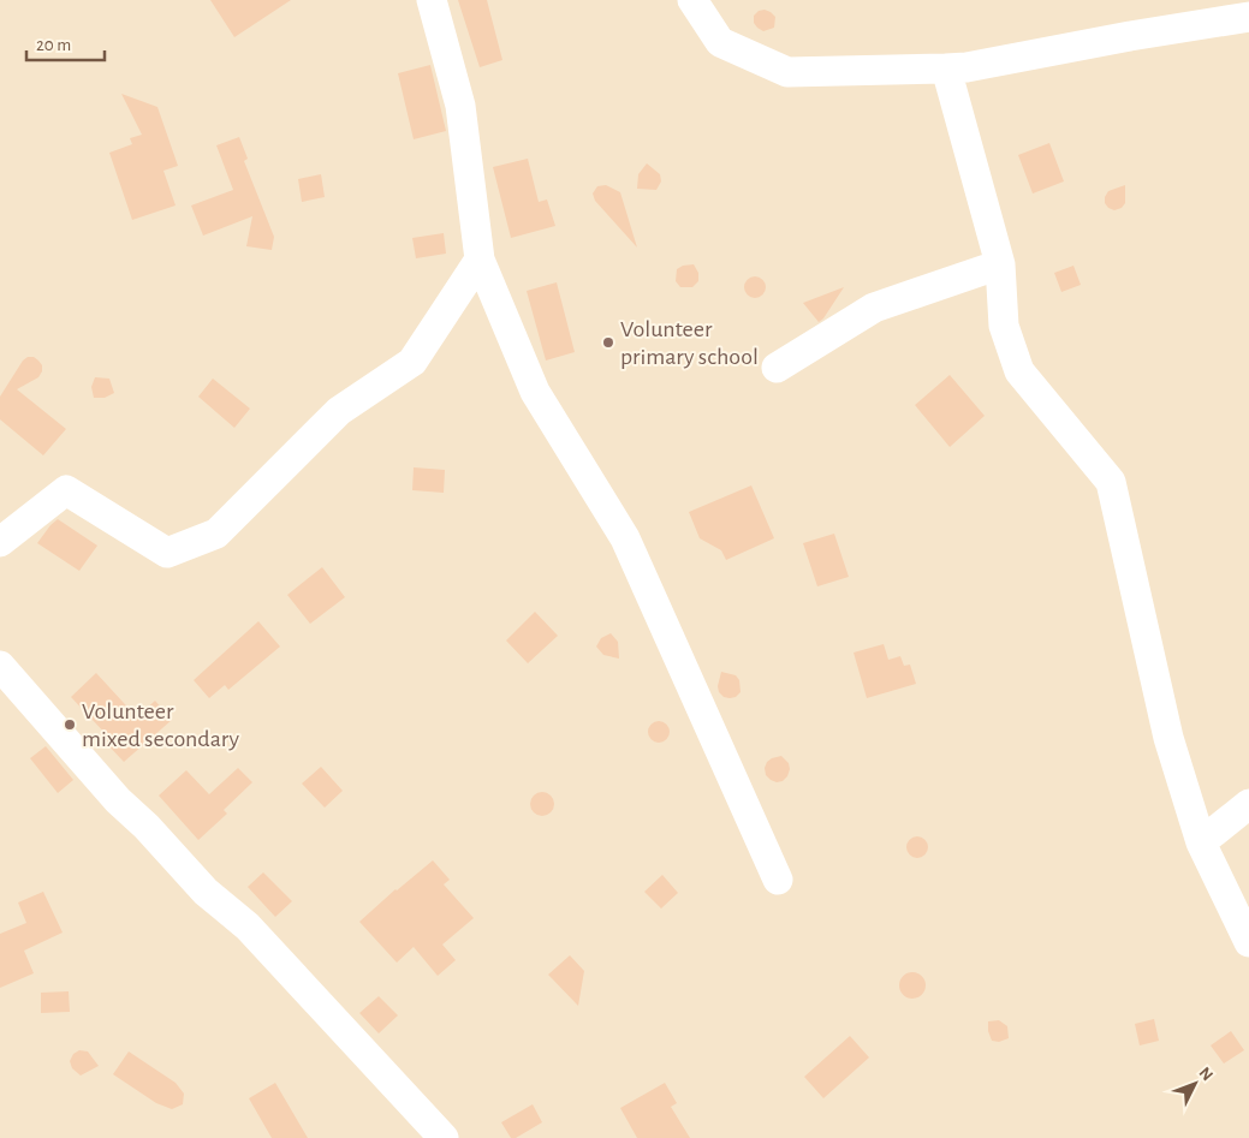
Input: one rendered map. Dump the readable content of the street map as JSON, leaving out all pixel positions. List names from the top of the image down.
{
  "places": ["Volunteer primary school", "Volunteer mixed secondary"],
  "scale_bar": "20 m",
  "north": "top right"
}
